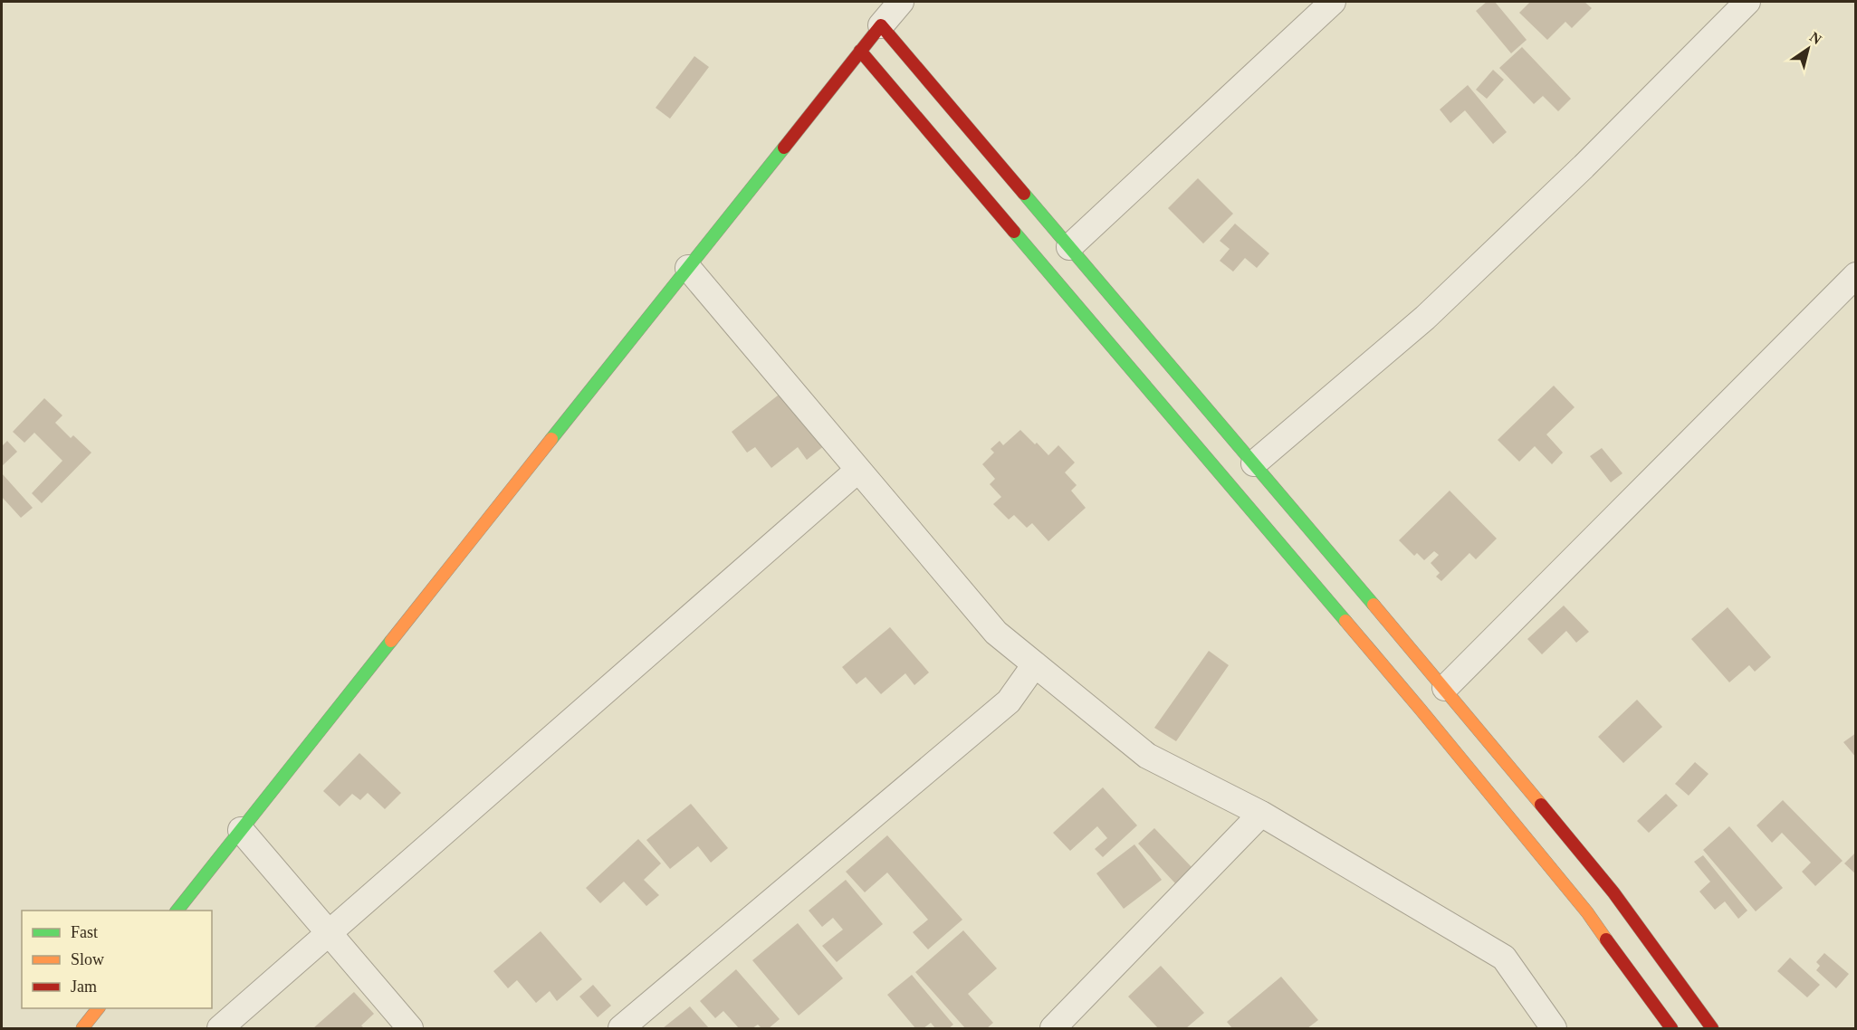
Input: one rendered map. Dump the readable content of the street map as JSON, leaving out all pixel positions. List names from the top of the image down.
{
  "legend": ["Fast", "Slow", "Jam"],
  "north": "top right"
}
